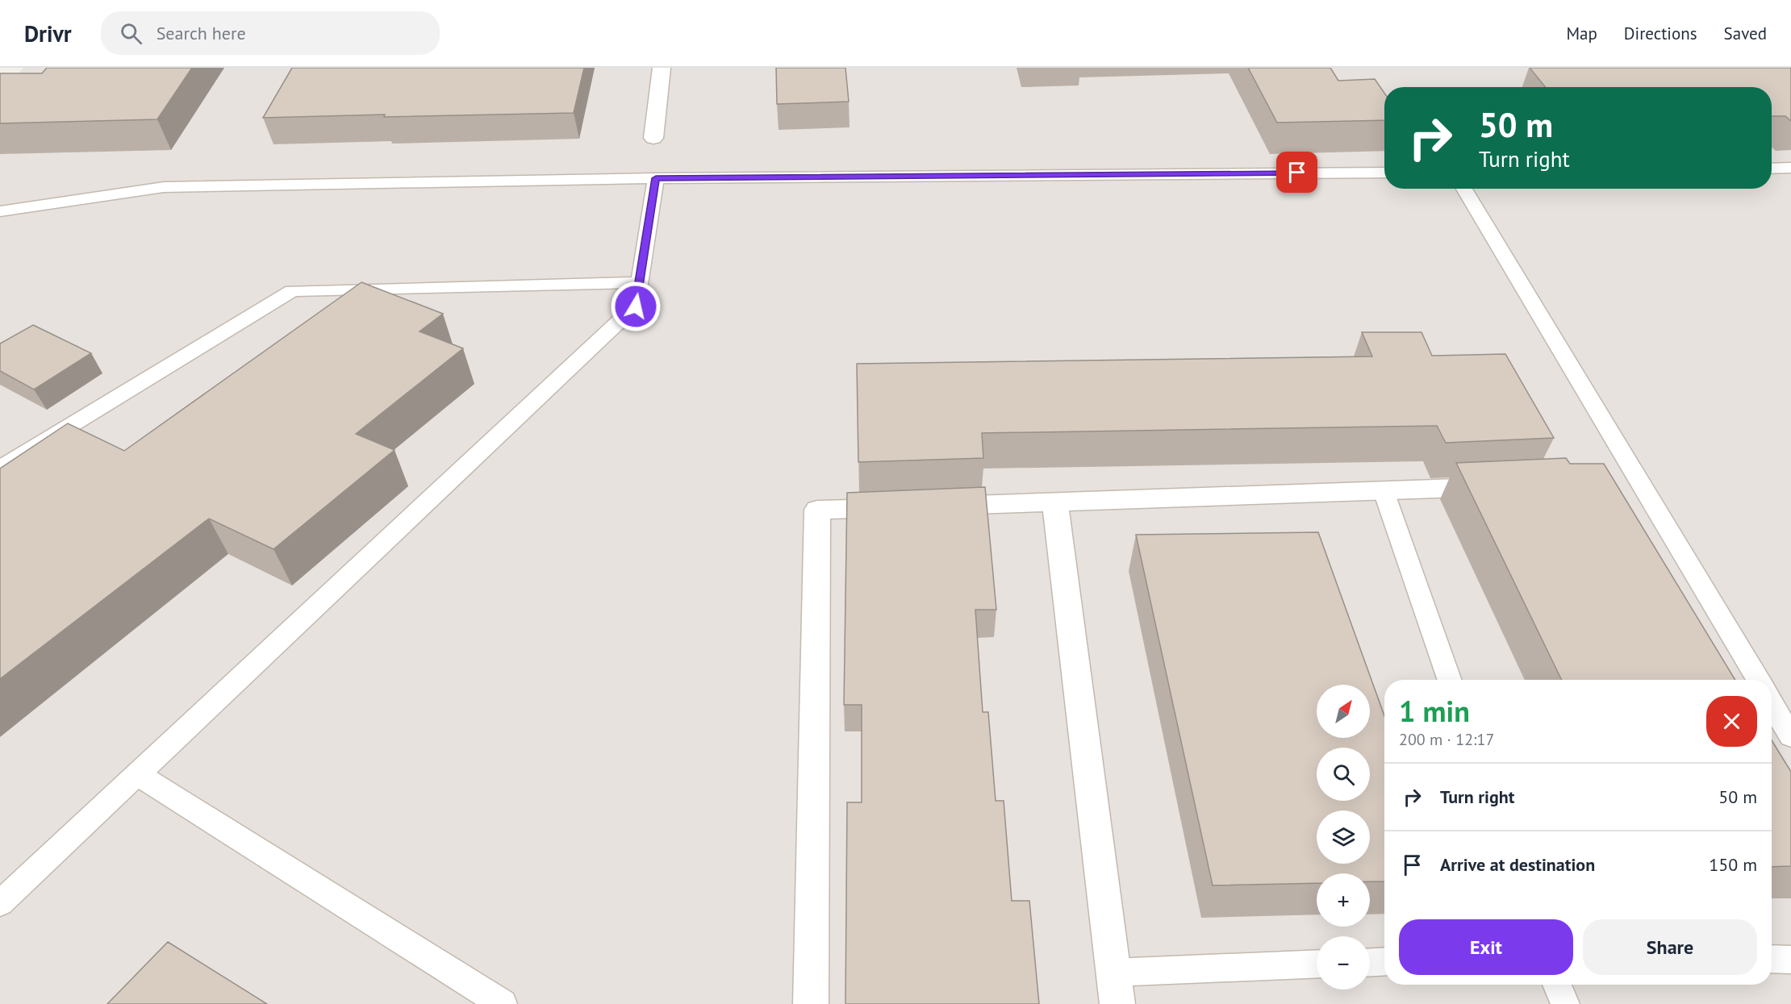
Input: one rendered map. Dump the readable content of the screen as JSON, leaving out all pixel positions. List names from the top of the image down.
{
  "north": "top right",
  "page": {
    "header": "Drivr",
    "search": "Search here",
    "nav": ["Map", "Directions", "Saved"],
    "turn": ["50 m", "Turn right"],
    "heading": ["1 min", "200 m · 12:17"],
    "map_buttons": ["+", "−"],
    "list": [
      {
        "name": "Turn right",
        "value": "50 m"
      },
      {
        "name": "Arrive at destination",
        "value": "150 m"
      }
    ],
    "buttons": ["Exit", "Share"]
  }
}
